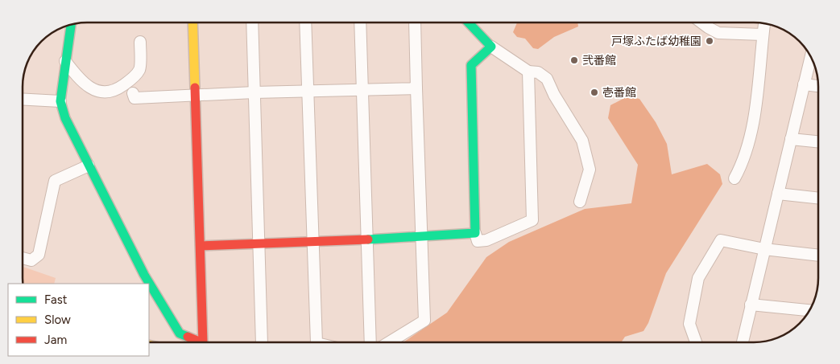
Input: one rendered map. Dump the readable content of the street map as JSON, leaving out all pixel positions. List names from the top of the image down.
{
  "places": ["戸塚ふたば幼稚園", "弐番館", "壱番館"],
  "legend": ["Fast", "Slow", "Jam"]
}
